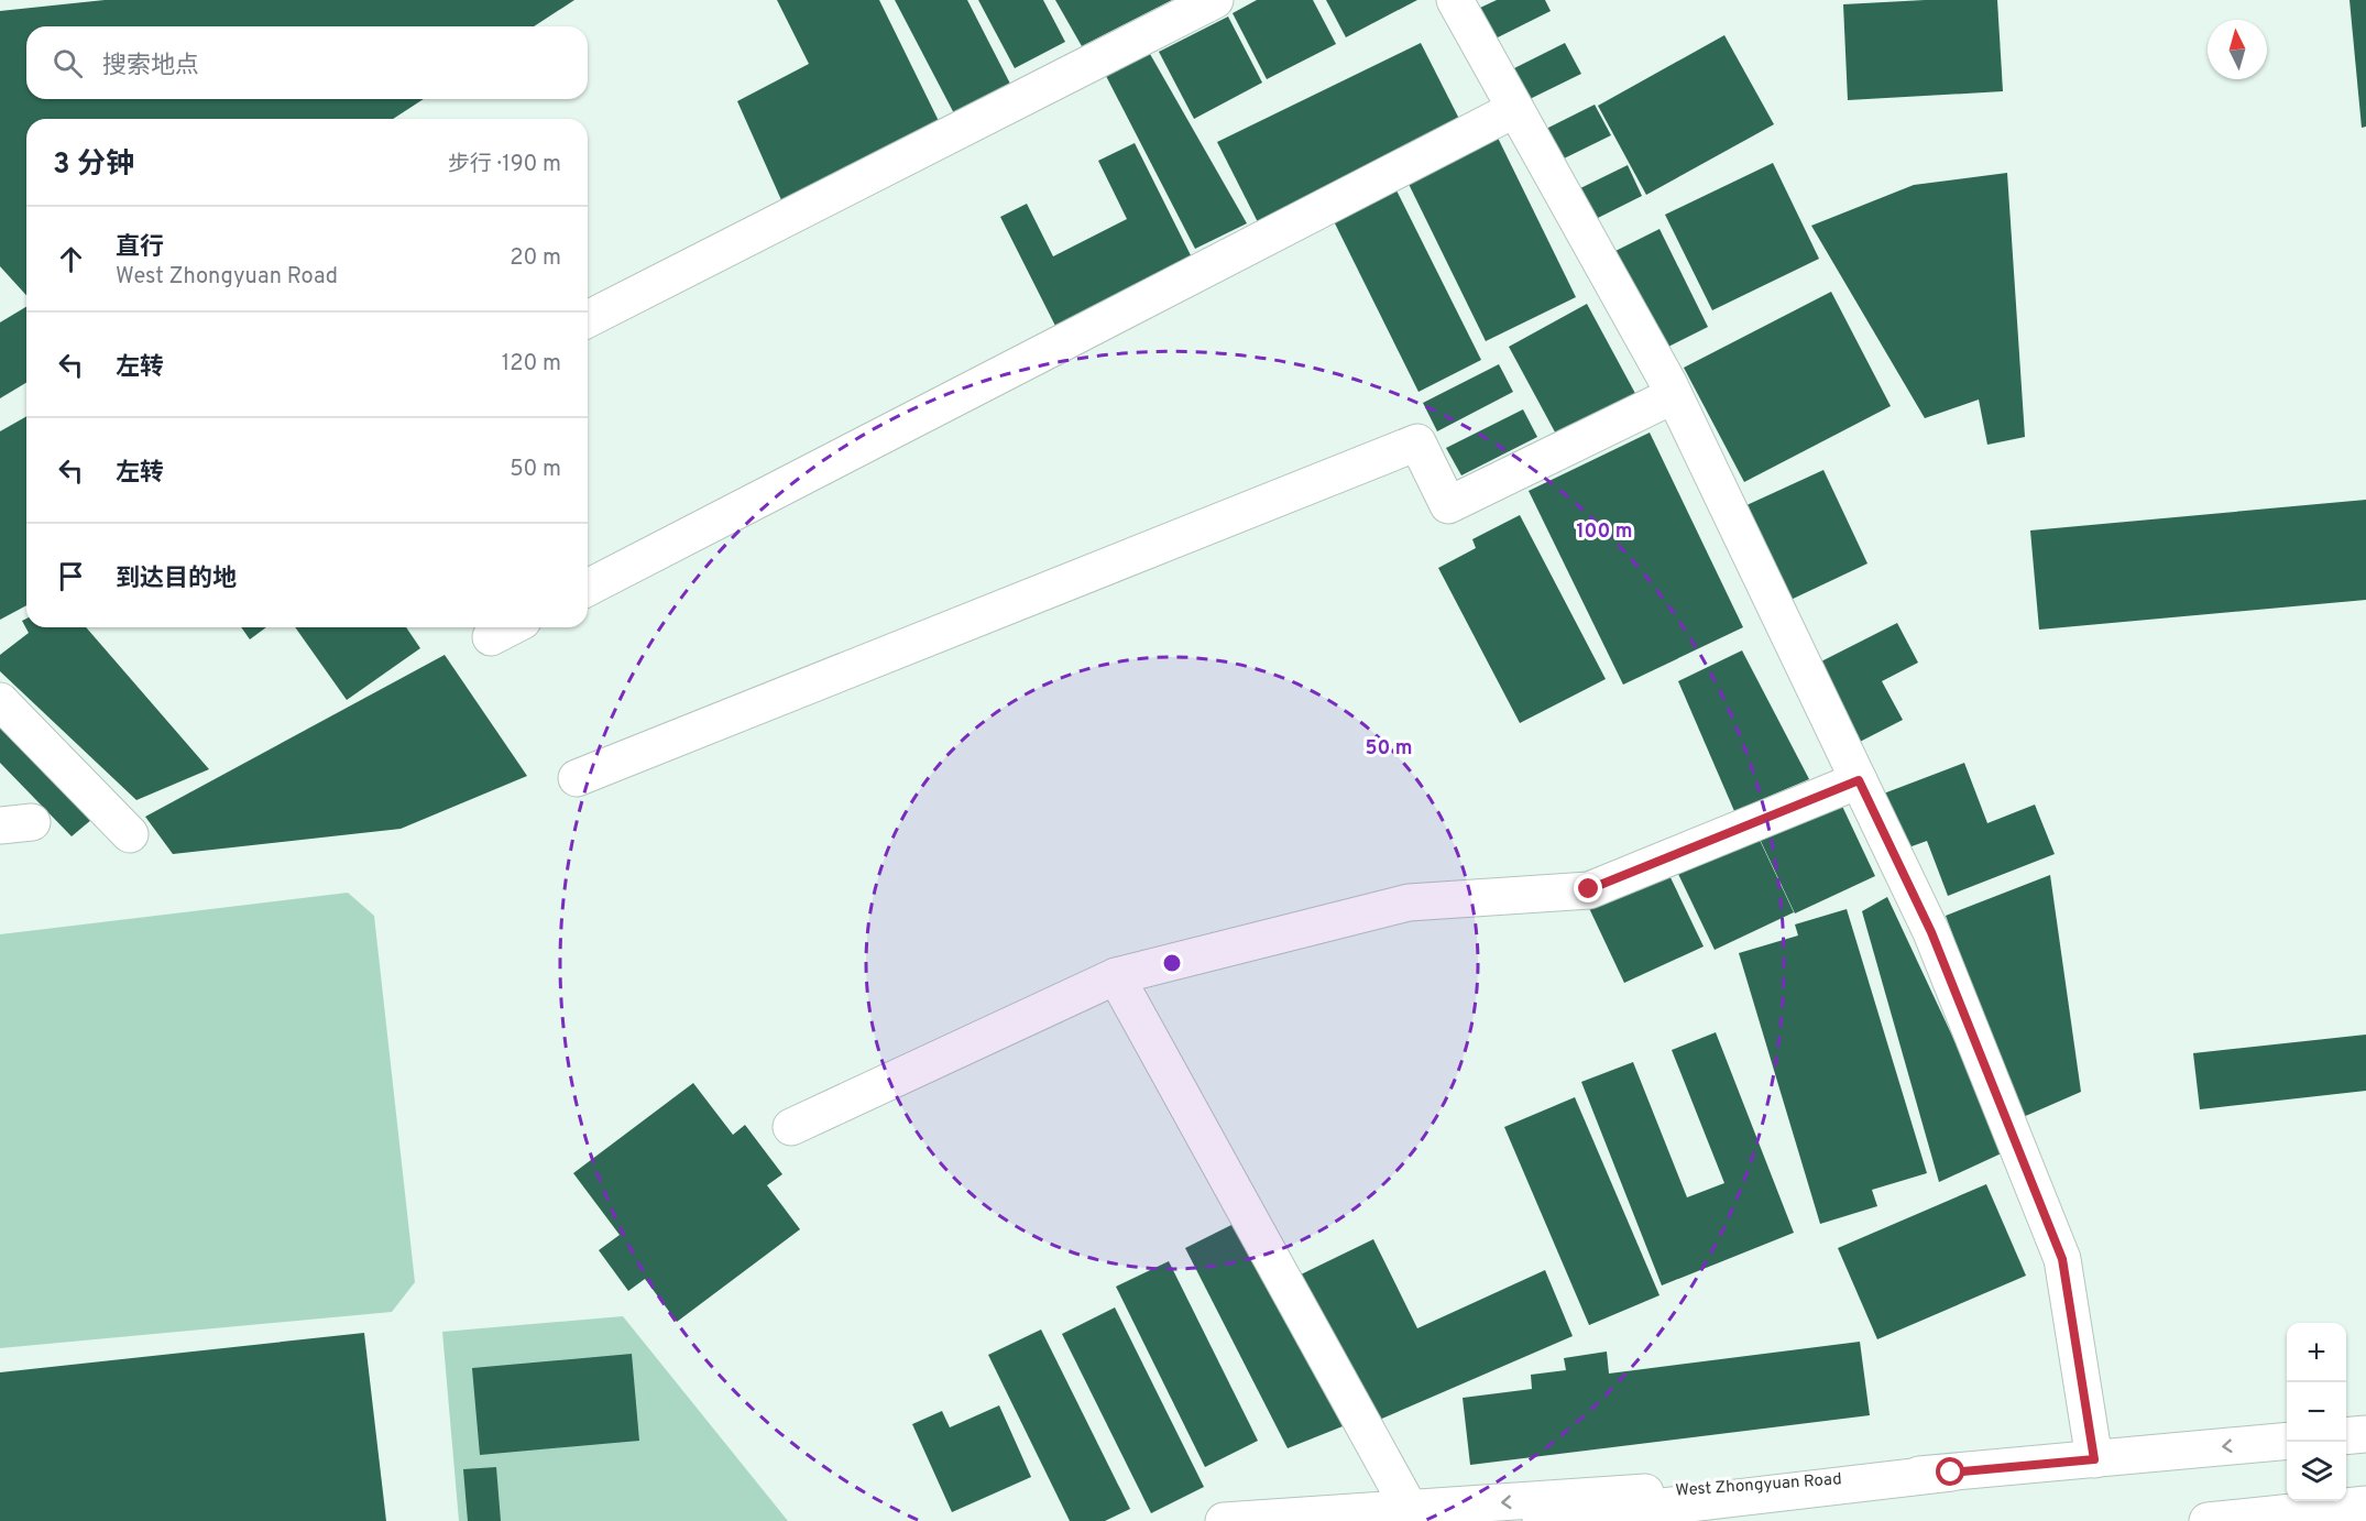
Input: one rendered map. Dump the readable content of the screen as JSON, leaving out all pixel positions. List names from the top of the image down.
{
  "streets": {
    "main road": ["West Zhongyuan Road"]
  },
  "north": "top",
  "page": {
    "search": "搜索地点",
    "heading": ["3 分钟", "步行 · 190 m"],
    "list": [
      ["直行", "West Zhongyuan Road", "20 m"],
      ["左转", "120 m"],
      ["左转", "50 m"],
      "到达目的地"
    ],
    "map_buttons": ["+", "−"]
  },
  "rings": ["100 m", "50 m"]
}
